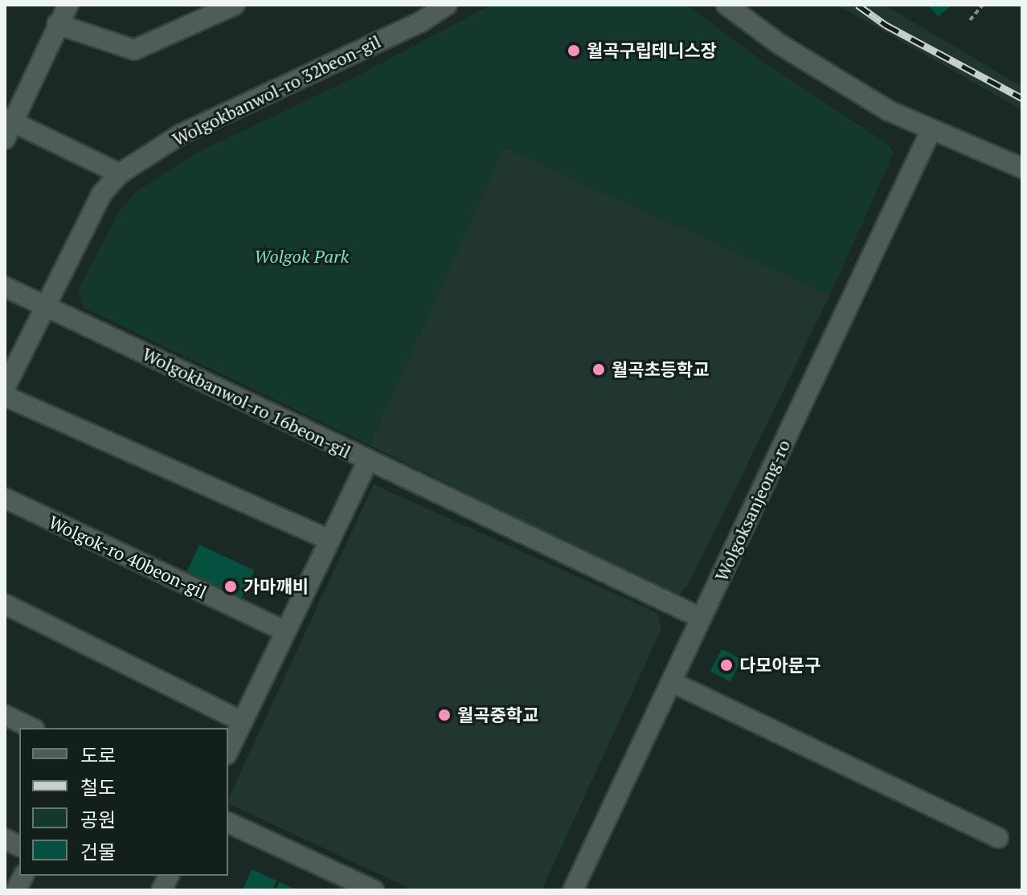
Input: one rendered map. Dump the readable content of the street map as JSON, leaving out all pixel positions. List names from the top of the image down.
{
  "streets": {
    "street": [
      "Wolgokbanwol-ro 32beon-gil",
      "Wolgokbanwol-ro 16beon-gil",
      "Wolgoksanjeong-ro",
      "Wolgok-ro 40beon-gil"
    ]
  },
  "crossings": [
    ["Wolgokbanwol-ro 32beon-gil", "Wolgokbanwol-ro 16beon-gil"],
    ["Wolgokbanwol-ro 16beon-gil", "Wolgok-ro 40beon-gil"]
  ],
  "parks": ["Wolgok Park"],
  "places": [
    "월곡구립테니스장",
    "월곡초등학교",
    "가마깨비",
    "다모아문구",
    "월곡중학교"
  ],
  "legend": [
    "도로",
    "철도",
    "공원",
    "건물"
  ]
}
